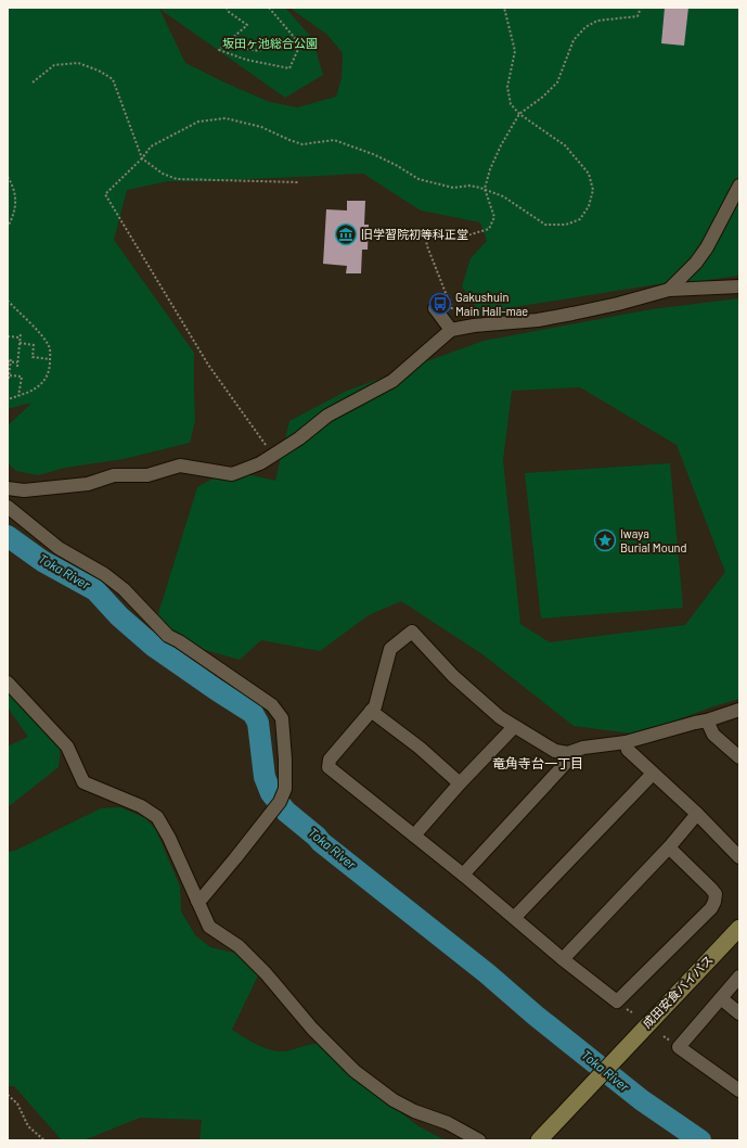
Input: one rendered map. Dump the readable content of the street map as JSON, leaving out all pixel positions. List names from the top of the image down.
{
  "streets": {
    "main road": ["成田安食バイパス"]
  },
  "districts": ["竜角寺台一丁目"],
  "water": ["Toka River"],
  "parks": ["坂田ヶ池総合公園"],
  "places": {
    "museum": ["旧学習院初等科正堂"],
    "bus stop": ["Gakushuin Main Hall-mae"],
    "place": ["Iwaya Burial Mound"]
  }
}
